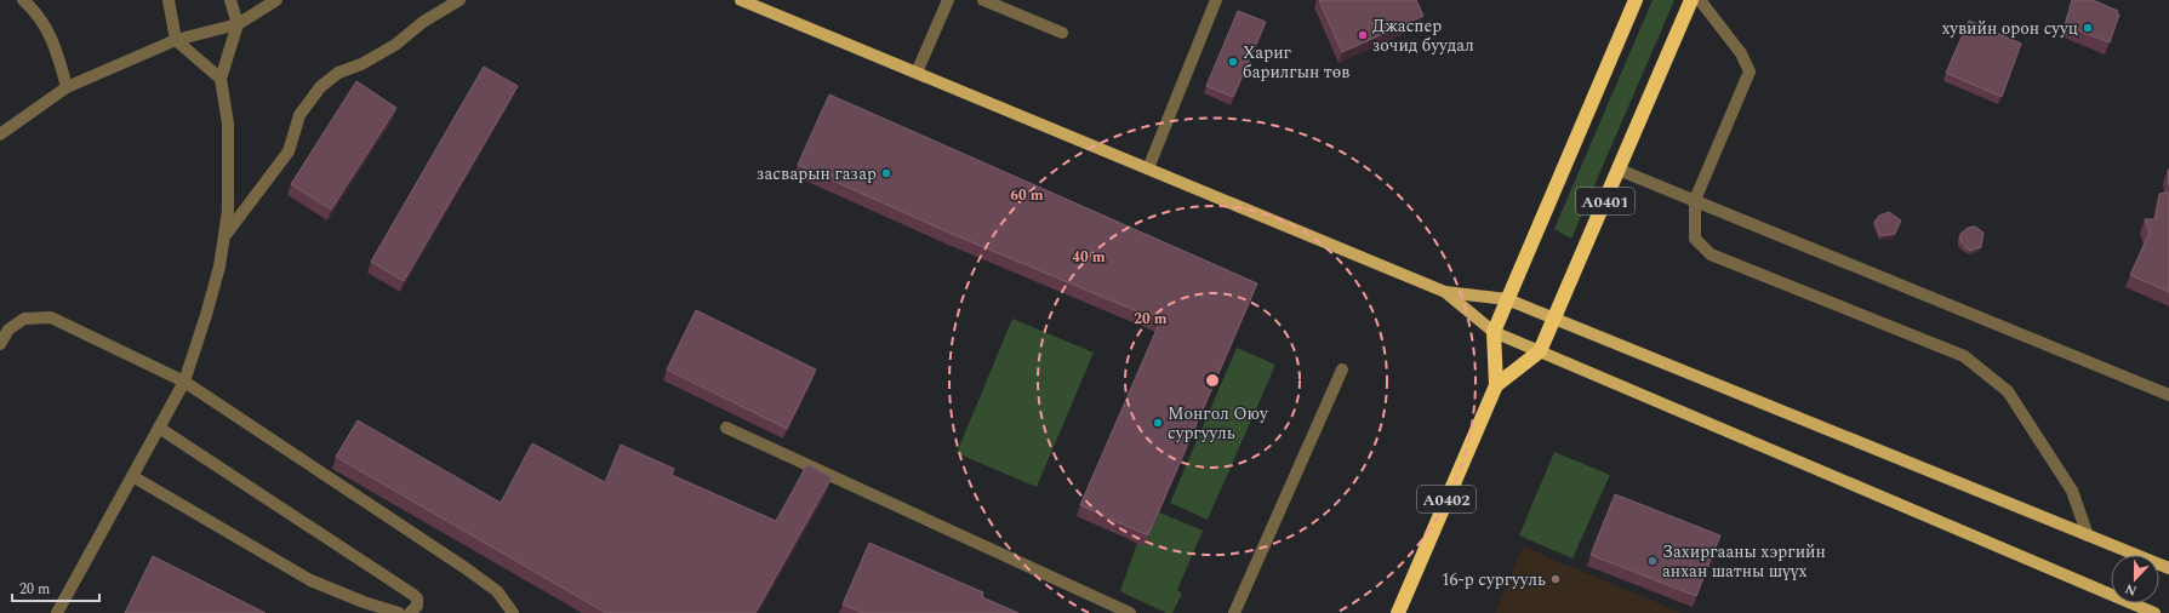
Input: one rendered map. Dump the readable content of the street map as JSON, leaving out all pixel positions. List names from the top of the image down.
{
  "streets": {
    "highway": ["A0401", "A0402"]
  },
  "crossings": [
    ["A0401", "A0402"]
  ],
  "places": [
    "хувийн орон сууц",
    "Джаспер зочид буудал",
    "Хариг барилгын төв",
    "засварын газар",
    "Монгол Оюу сургууль",
    "Захиргааны хэргийн анхан шатны шүүх",
    "16-р сургууль"
  ],
  "scale_bar": "20 m",
  "north": "bottom",
  "rings": ["60 m", "40 m", "20 m"]
}
